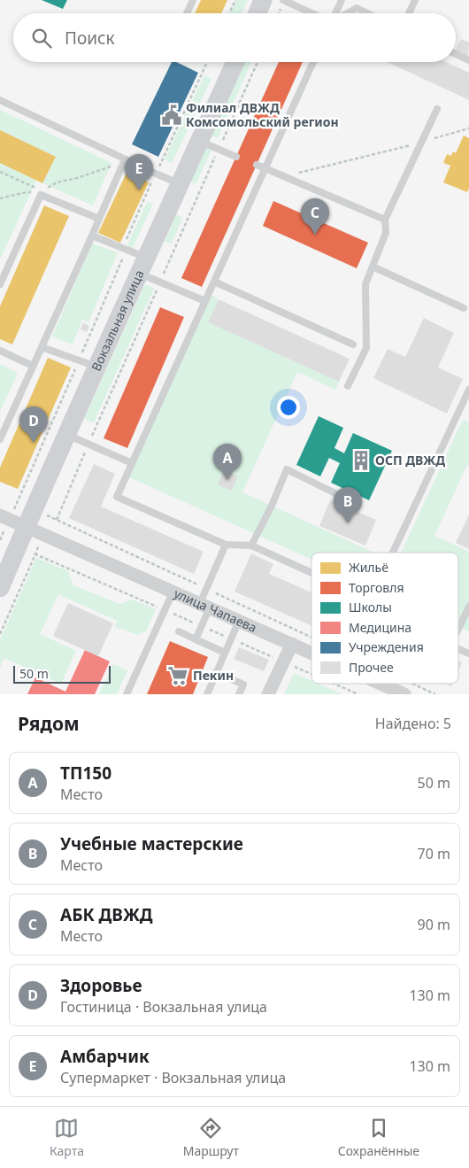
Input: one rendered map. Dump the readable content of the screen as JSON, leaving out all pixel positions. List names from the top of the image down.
{
  "streets": {
    "main road": ["Вокзальная улица"],
    "street": ["улица Чапаева"]
  },
  "crossings": [
    ["Вокзальная улица", "улица Чапаева"]
  ],
  "places": {
    "public building": ["Филиал ДВЖД Комсомольский регион"],
    "building": ["ОСП ДВЖД"],
    "supermarket": ["Пекин"]
  },
  "legend": [
    "Жильё",
    "Торговля",
    "Школы",
    "Медицина",
    "Учреждения",
    "Прочее"
  ],
  "scale_bar": "50 m",
  "page": {
    "search": "Поиск",
    "pins": [
      "E",
      "C",
      "D",
      "A",
      "B"
    ],
    "scale": "50 m",
    "heading": ["Рядом", "Найдено: 5"],
    "list": [
      {
        "mark": "A",
        "name": "ТП150",
        "note": "Место",
        "value": "50 m"
      },
      {
        "mark": "B",
        "name": "Учебные мастерские",
        "note": "Место",
        "value": "70 m"
      },
      {
        "mark": "C",
        "name": "АБК ДВЖД",
        "note": "Место",
        "value": "90 m"
      },
      {
        "mark": "D",
        "name": "Здоровье",
        "note": "Гостиница · Вокзальная улица",
        "value": "130 m"
      },
      {
        "mark": "E",
        "name": "Амбарчик",
        "note": "Супермаркет · Вокзальная улица",
        "value": "130 m"
      }
    ],
    "nav": ["Карта", "Маршрут", "Сохранённые"]
  }
}
